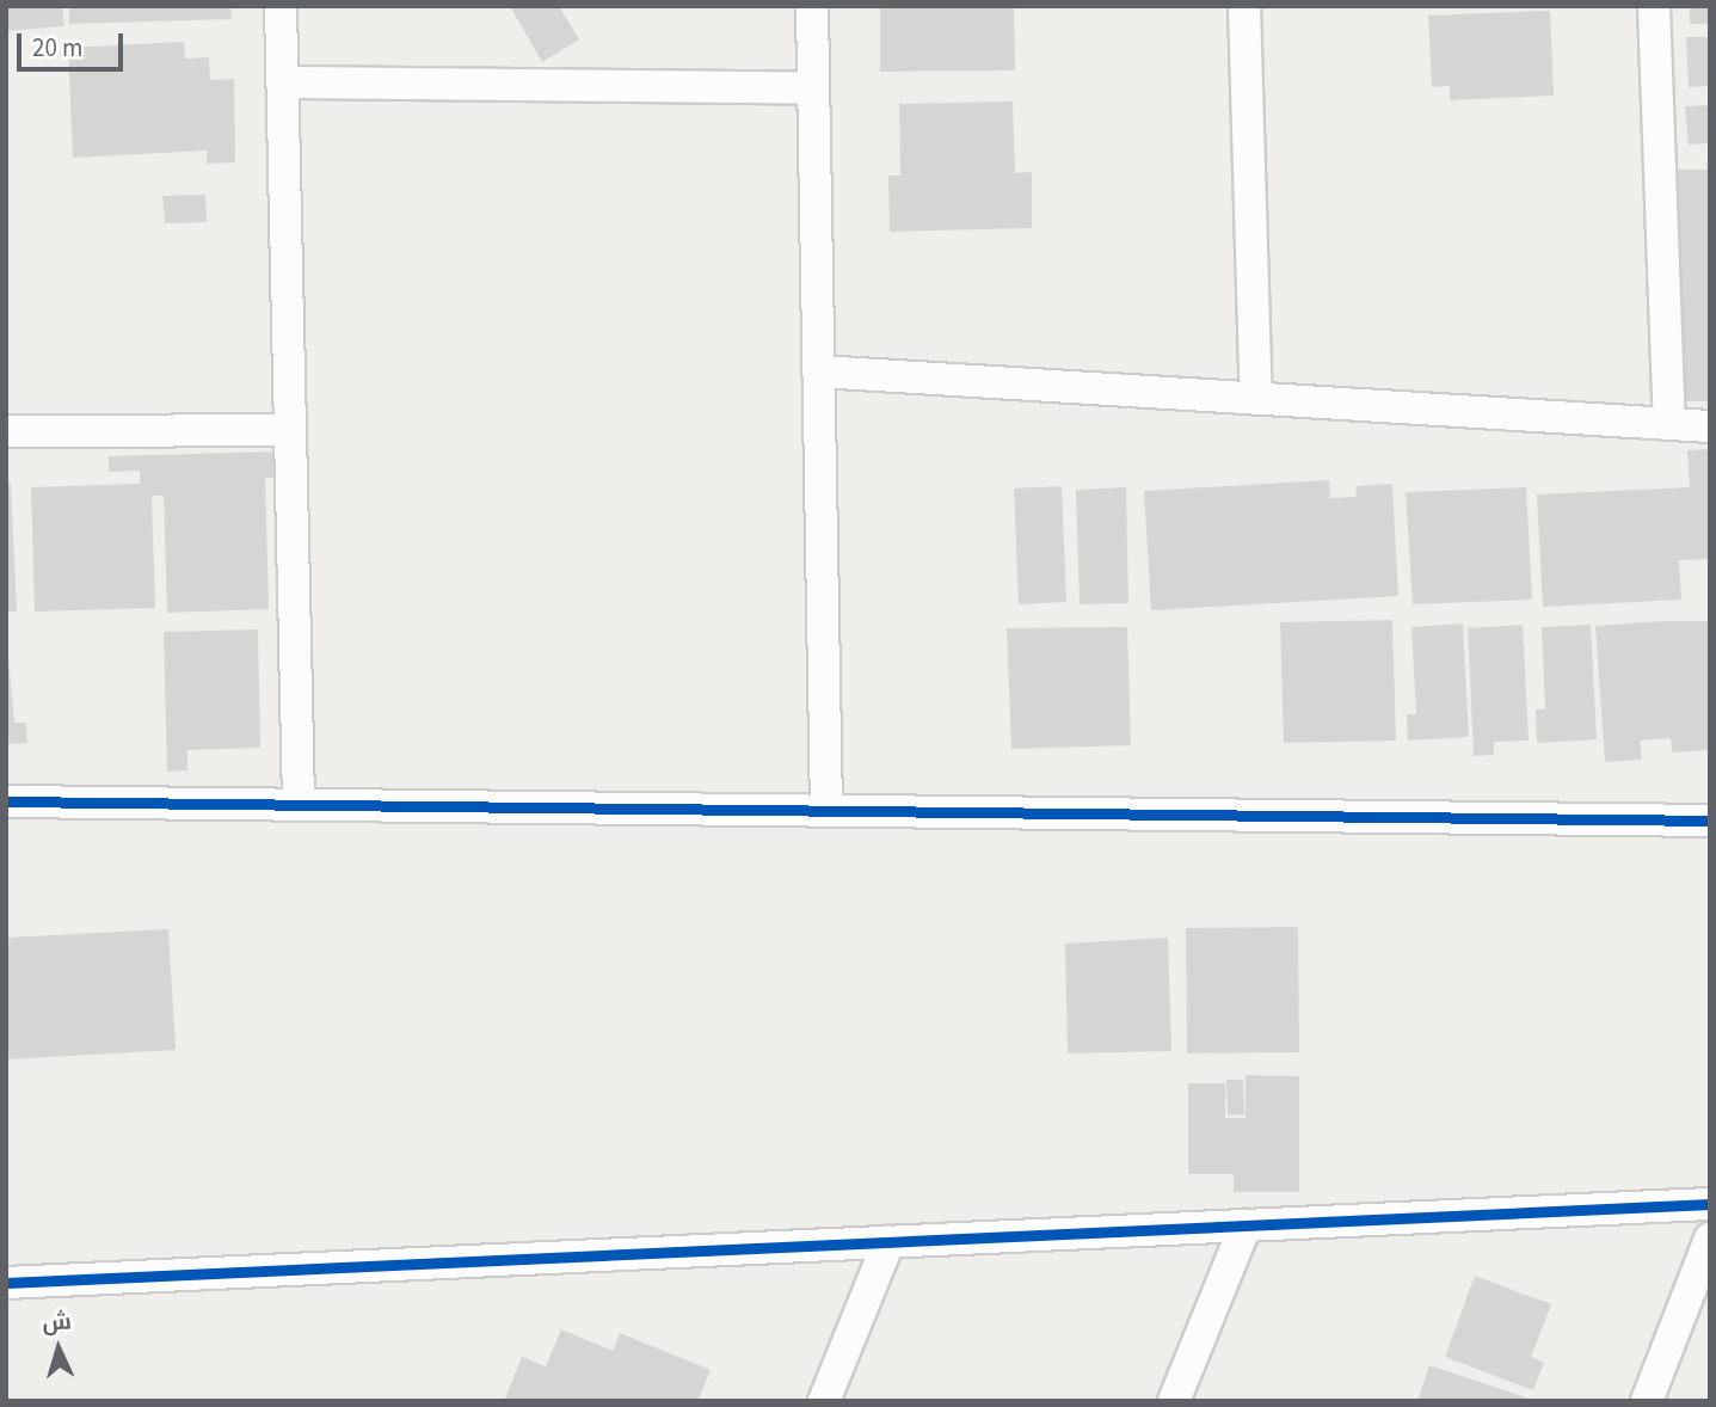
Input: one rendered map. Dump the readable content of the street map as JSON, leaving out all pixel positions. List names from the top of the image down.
{
  "scale_bar": "20 m",
  "north": "top"
}
